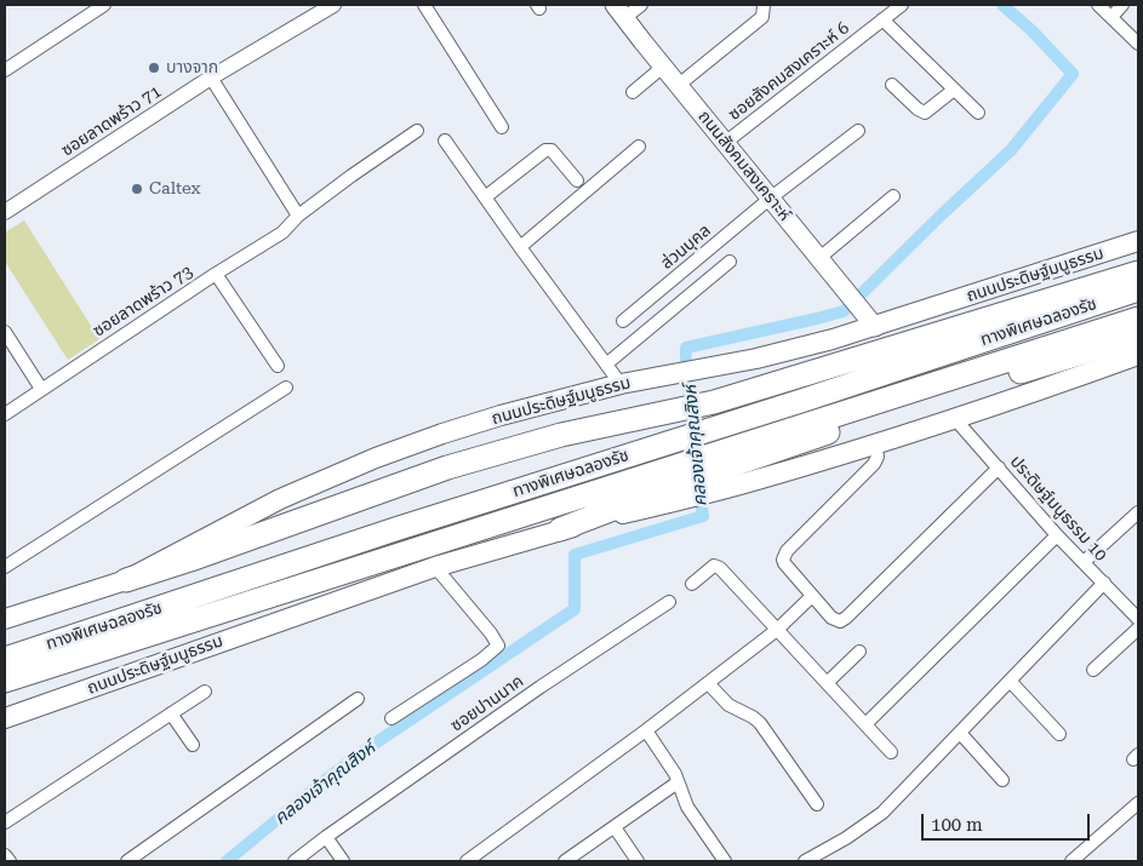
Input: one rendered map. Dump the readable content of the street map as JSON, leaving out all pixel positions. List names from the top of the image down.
{
  "streets": {
    "highway": ["ทางพิเศษฉลองรัช"],
    "main road": ["ถนนสังคมสงเคราะห์", "ถนนประดิษฐ์มนูธรรม"],
    "street": [
      "ซอยสังคมสงเคราะห์ 6",
      "ซอยลาดพร้าว 71",
      "ส่วนบุคล",
      "ซอยลาดพร้าว 73",
      "ประดิษฐ์มนูธรรม 10",
      "ซอยปานนาค"
    ]
  },
  "crossings": [
    ["ซอยสังคมสงเคราะห์ 6", "ถนนสังคมสงเคราะห์"],
    ["ถนนสังคมสงเคราะห์", "ส่วนบุคล"],
    ["ถนนสังคมสงเคราะห์", "ถนนประดิษฐ์มนูธรรม"]
  ],
  "water": ["คลองเจ้าคุณสิงห์"],
  "places": ["บางจาก", "Caltex"],
  "scale_bar": "100 m"
}
